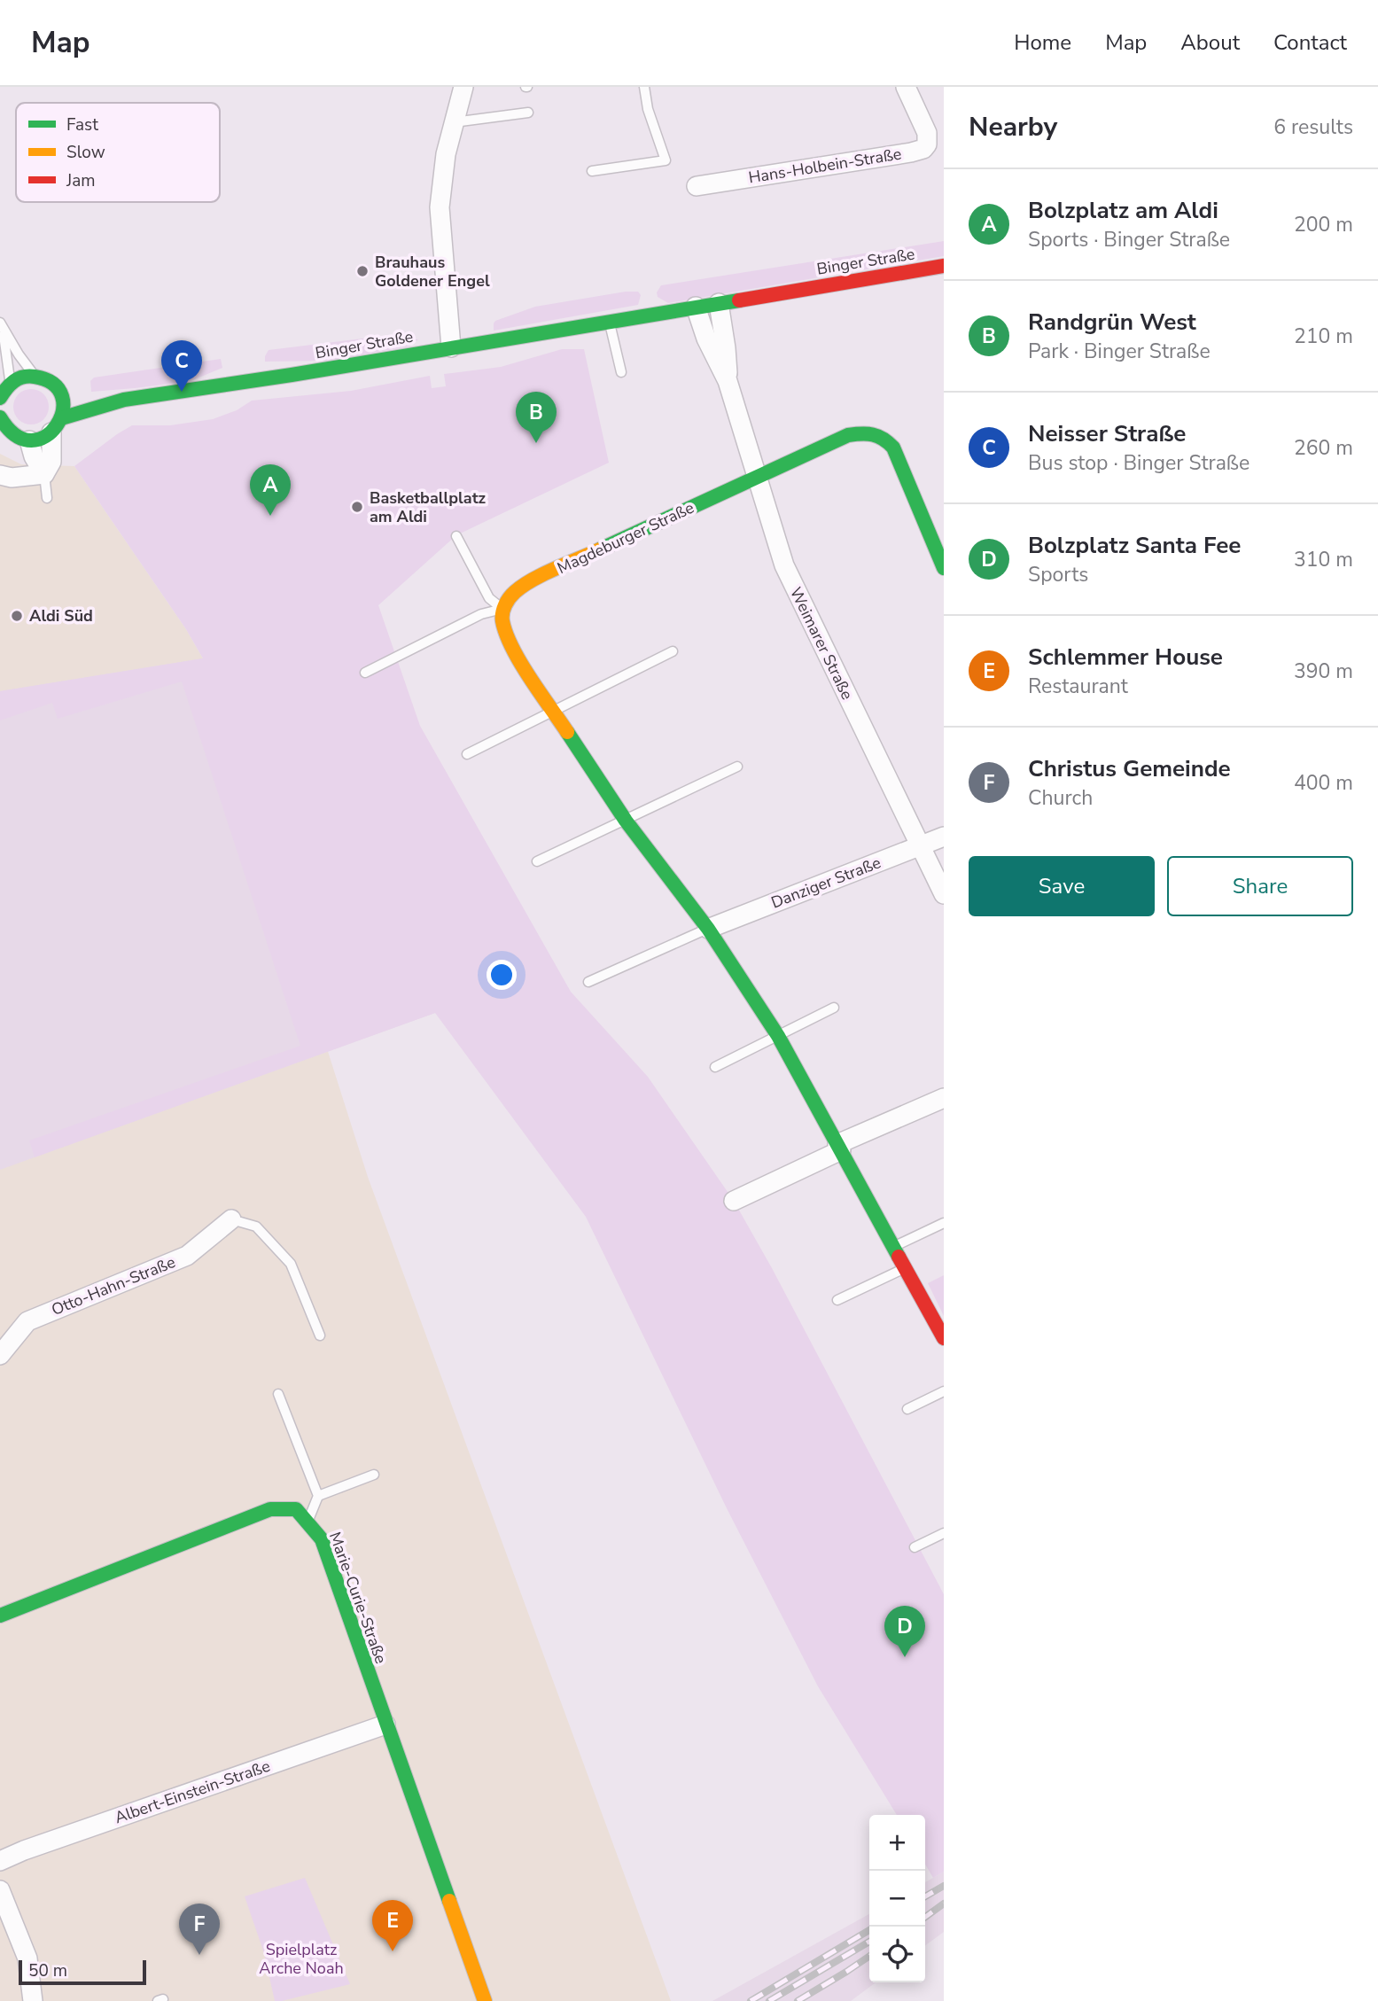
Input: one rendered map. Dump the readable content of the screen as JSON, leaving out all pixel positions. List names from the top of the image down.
{
  "streets": {
    "street": [
      "Hans-Holbein-Straße",
      "Binger Straße",
      "Magdeburger Straße",
      "Weimarer Straße",
      "Danziger Straße",
      "Otto-Hahn-Straße",
      "Marie-Curie-Straße",
      "Albert-Einstein-Straße"
    ]
  },
  "crossings": [
    ["Binger Straße", "Weimarer Straße"],
    ["Magdeburger Straße", "Weimarer Straße"],
    ["Weimarer Straße", "Danziger Straße"],
    ["Marie-Curie-Straße", "Albert-Einstein-Straße"]
  ],
  "parks": ["Spielplatz Arche Noah"],
  "places": ["Brauhaus Goldener Engel", "Basketballplatz am Aldi", "Aldi Süd"],
  "legend": ["Fast", "Slow", "Jam"],
  "scale_bar": "50 m",
  "page": {
    "header": "Map",
    "nav": [
      "Home",
      "Map",
      "About",
      "Contact"
    ],
    "heading": ["Nearby", "6 results"],
    "list": [
      {
        "mark": "A",
        "name": "Bolzplatz am Aldi",
        "note": "Sports · Binger Straße",
        "value": "200 m"
      },
      {
        "mark": "B",
        "name": "Randgrün West",
        "note": "Park · Binger Straße",
        "value": "210 m"
      },
      {
        "mark": "C",
        "name": "Neisser Straße",
        "note": "Bus stop · Binger Straße",
        "value": "260 m"
      },
      {
        "mark": "D",
        "name": "Bolzplatz Santa Fee",
        "note": "Sports",
        "value": "310 m"
      },
      {
        "mark": "E",
        "name": "Schlemmer House",
        "note": "Restaurant",
        "value": "390 m"
      },
      {
        "mark": "F",
        "name": "Christus Gemeinde",
        "note": "Church",
        "value": "400 m"
      }
    ],
    "pins": [
      "C",
      "B",
      "A",
      "D",
      "E",
      "F"
    ],
    "buttons": ["Save", "Share"],
    "map_buttons": ["+", "−"],
    "scale": "50 m"
  }
}
